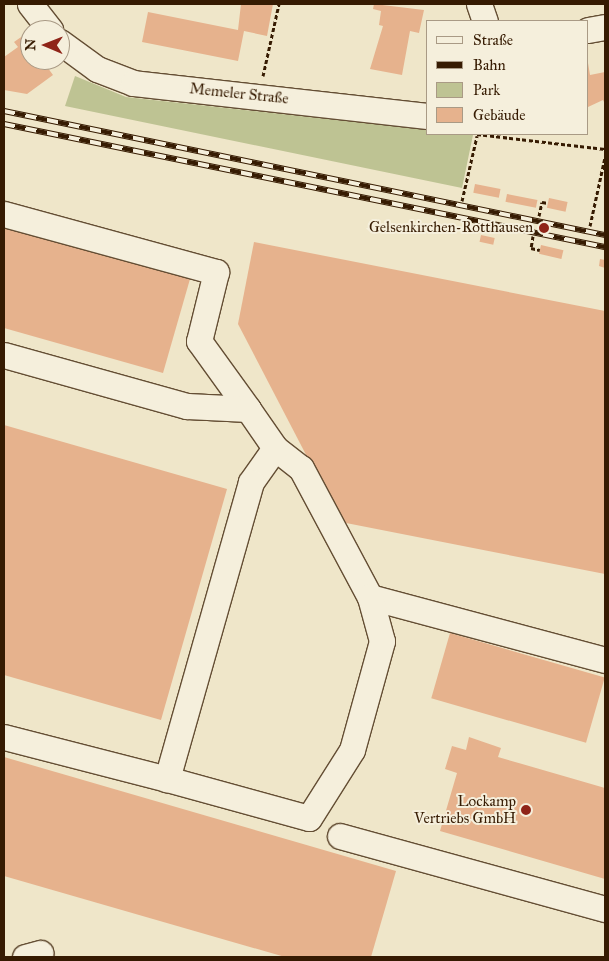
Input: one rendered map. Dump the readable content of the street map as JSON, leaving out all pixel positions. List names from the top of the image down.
{
  "streets": {
    "street": ["Memeler Straße"]
  },
  "places": ["Gelsenkirchen-Rotthausen", "Lockamp Vertriebs GmbH"],
  "legend": [
    "Straße",
    "Bahn",
    "Park",
    "Gebäude"
  ],
  "north": "left"
}
